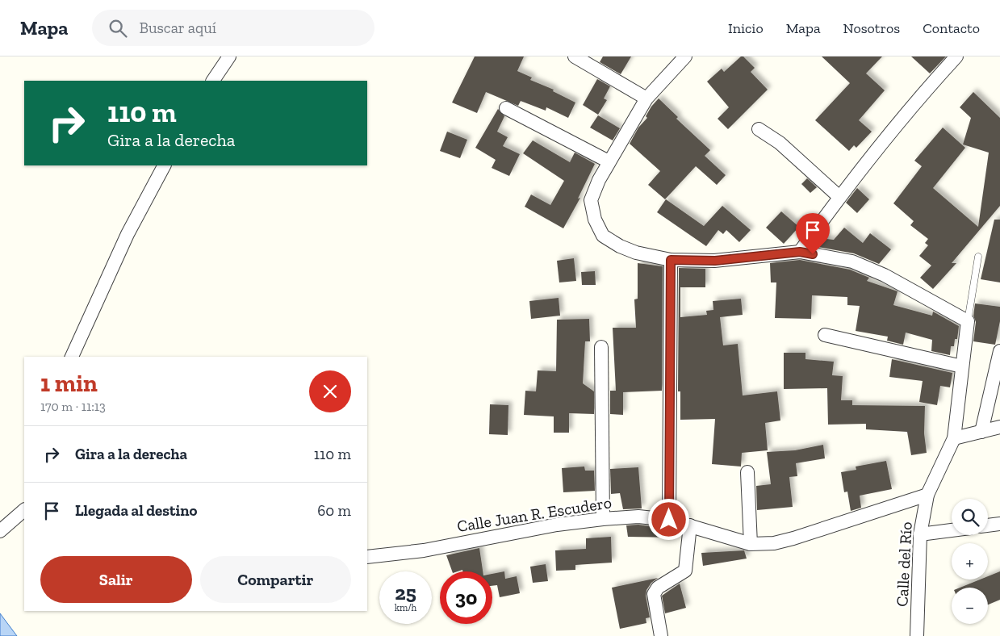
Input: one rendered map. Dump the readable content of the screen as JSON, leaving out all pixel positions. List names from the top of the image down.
{
  "streets": {
    "street": ["Calle Juan R. Escudero", "Calle del Río"]
  },
  "crossings": [
    ["Calle Juan R. Escudero", "Calle del Río"]
  ],
  "page": {
    "header": "Mapa",
    "search": "Buscar aquí",
    "nav": [
      "Inicio",
      "Mapa",
      "Nosotros",
      "Contacto"
    ],
    "turn": ["110 m", "Gira a la derecha"],
    "heading": ["1 min", "170 m · 11:13"],
    "list": [
      {
        "name": "Gira a la derecha",
        "value": "110 m"
      },
      {
        "name": "Llegada al destino",
        "value": "60 m"
      }
    ],
    "map_buttons": ["+", "−"],
    "buttons": ["Salir", "Compartir"],
    "speed": "25 km/h",
    "limit": "30"
  }
}
